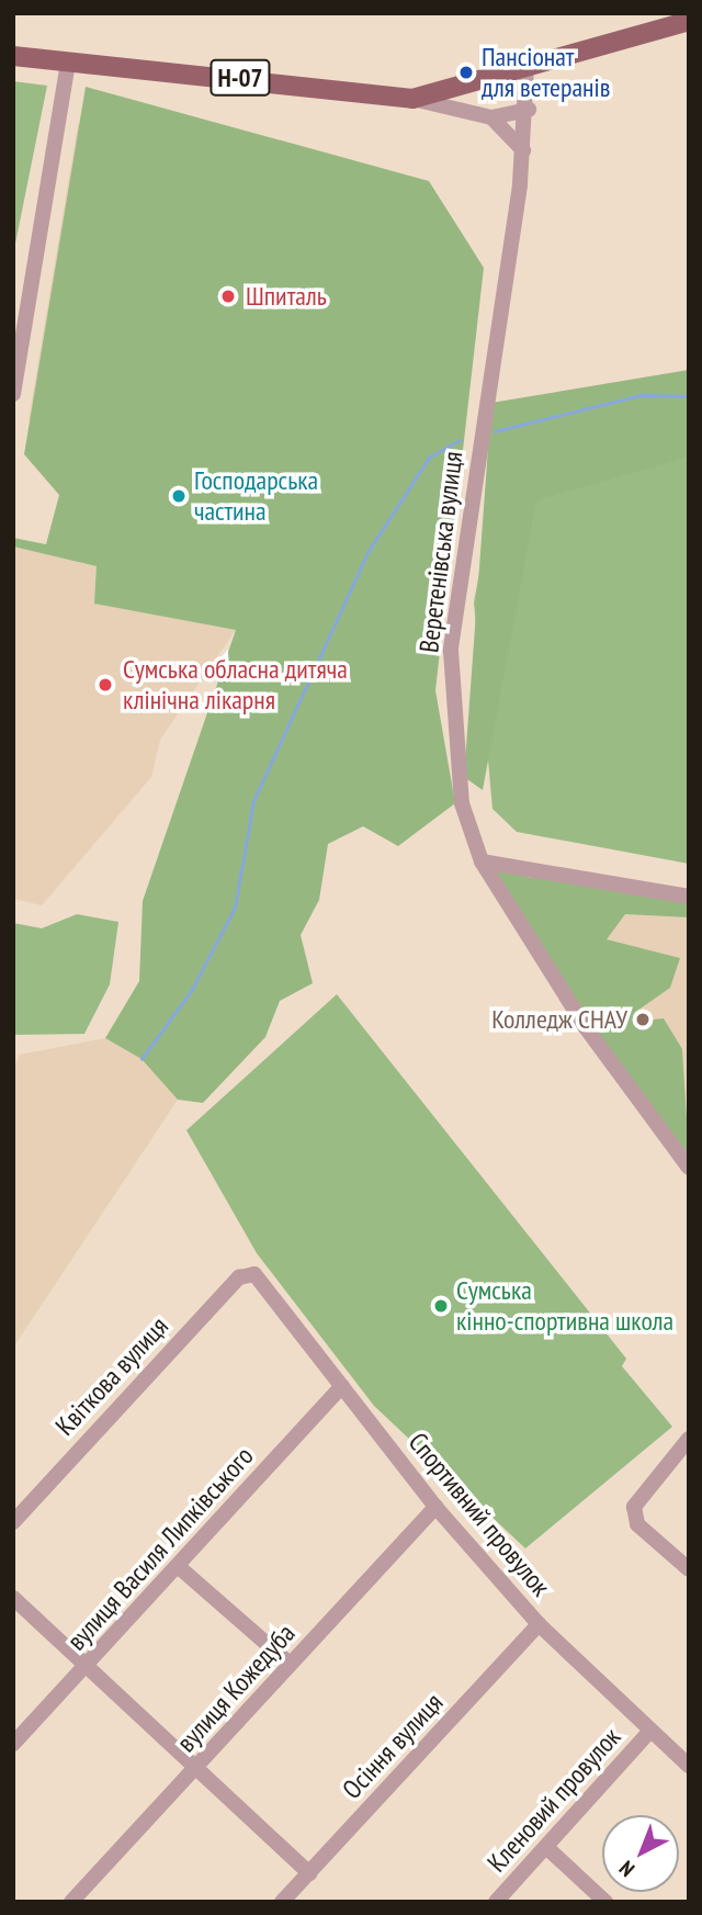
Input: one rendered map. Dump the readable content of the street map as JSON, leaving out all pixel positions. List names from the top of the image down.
{
  "streets": {
    "main road": ["Н-07"],
    "street": [
      "Веретенівська вулиця",
      "Квіткова вулиця",
      "Спортивний провулок",
      "вулиця Василя Липківського",
      "вулиця Кожедуба",
      "Осіння вулиця",
      "Кленовий провулок"
    ]
  },
  "crossings": [
    ["Н-07", "Веретенівська вулиця"],
    ["Квіткова вулиця", "Спортивний провулок"],
    ["Спортивний провулок", "вулиця Василя Липківського"],
    ["Спортивний провулок", "вулиця Кожедуба"],
    ["Спортивний провулок", "Осіння вулиця"],
    ["Спортивний провулок", "Кленовий провулок"]
  ],
  "places": [
    "Пансіонат для ветеранів",
    "Шпиталь",
    "Господарська частина",
    "Сумська обласна дитяча клінічна лікарня",
    "Колледж СНАУ",
    "Сумська кінно-спортивна школа"
  ],
  "north": "bottom left"
}
